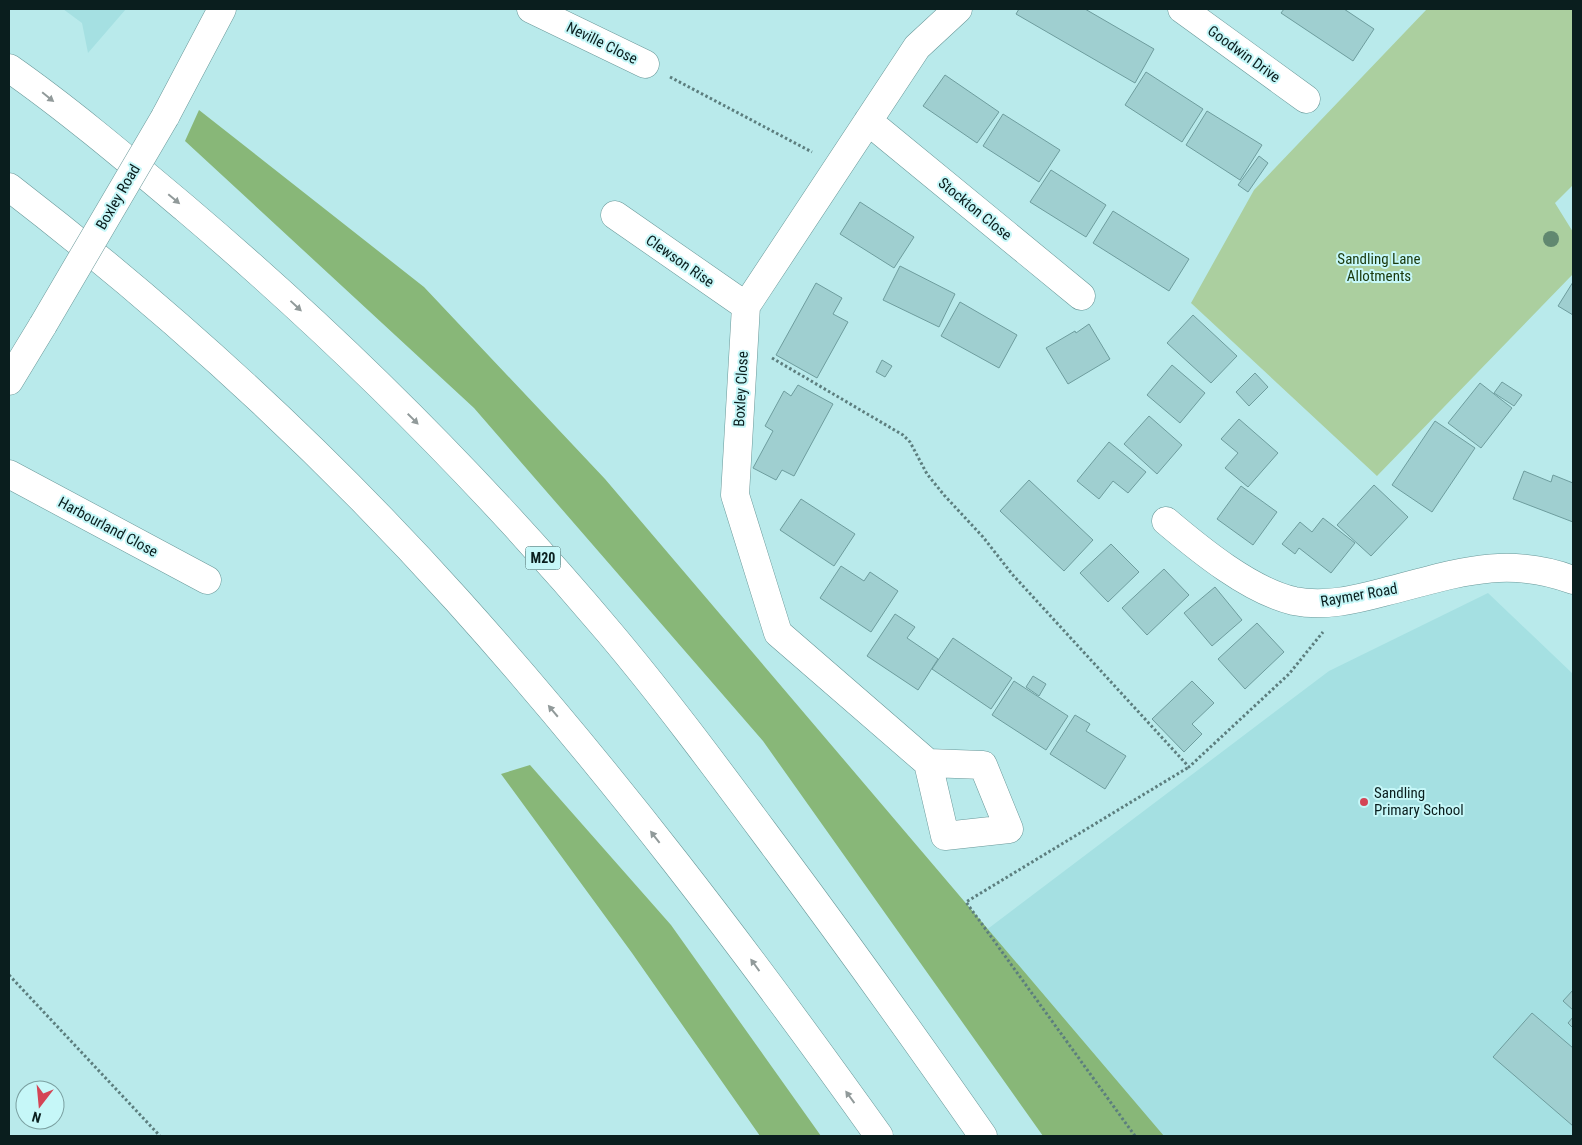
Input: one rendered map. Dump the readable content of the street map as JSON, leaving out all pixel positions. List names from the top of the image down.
{
  "streets": {
    "main road": [
      "Neville Close",
      "Goodwin Drive",
      "Boxley Road",
      "Stockton Close",
      "Clewson Rise",
      "Boxley Close",
      "Harbourland Close",
      "M20",
      "Raymer Road"
    ]
  },
  "crossings": [
    ["Clewson Rise", "Boxley Close"]
  ],
  "parks": ["Sandling Lane Allotments"],
  "places": ["Sandling Primary School"],
  "north": "bottom"
}
